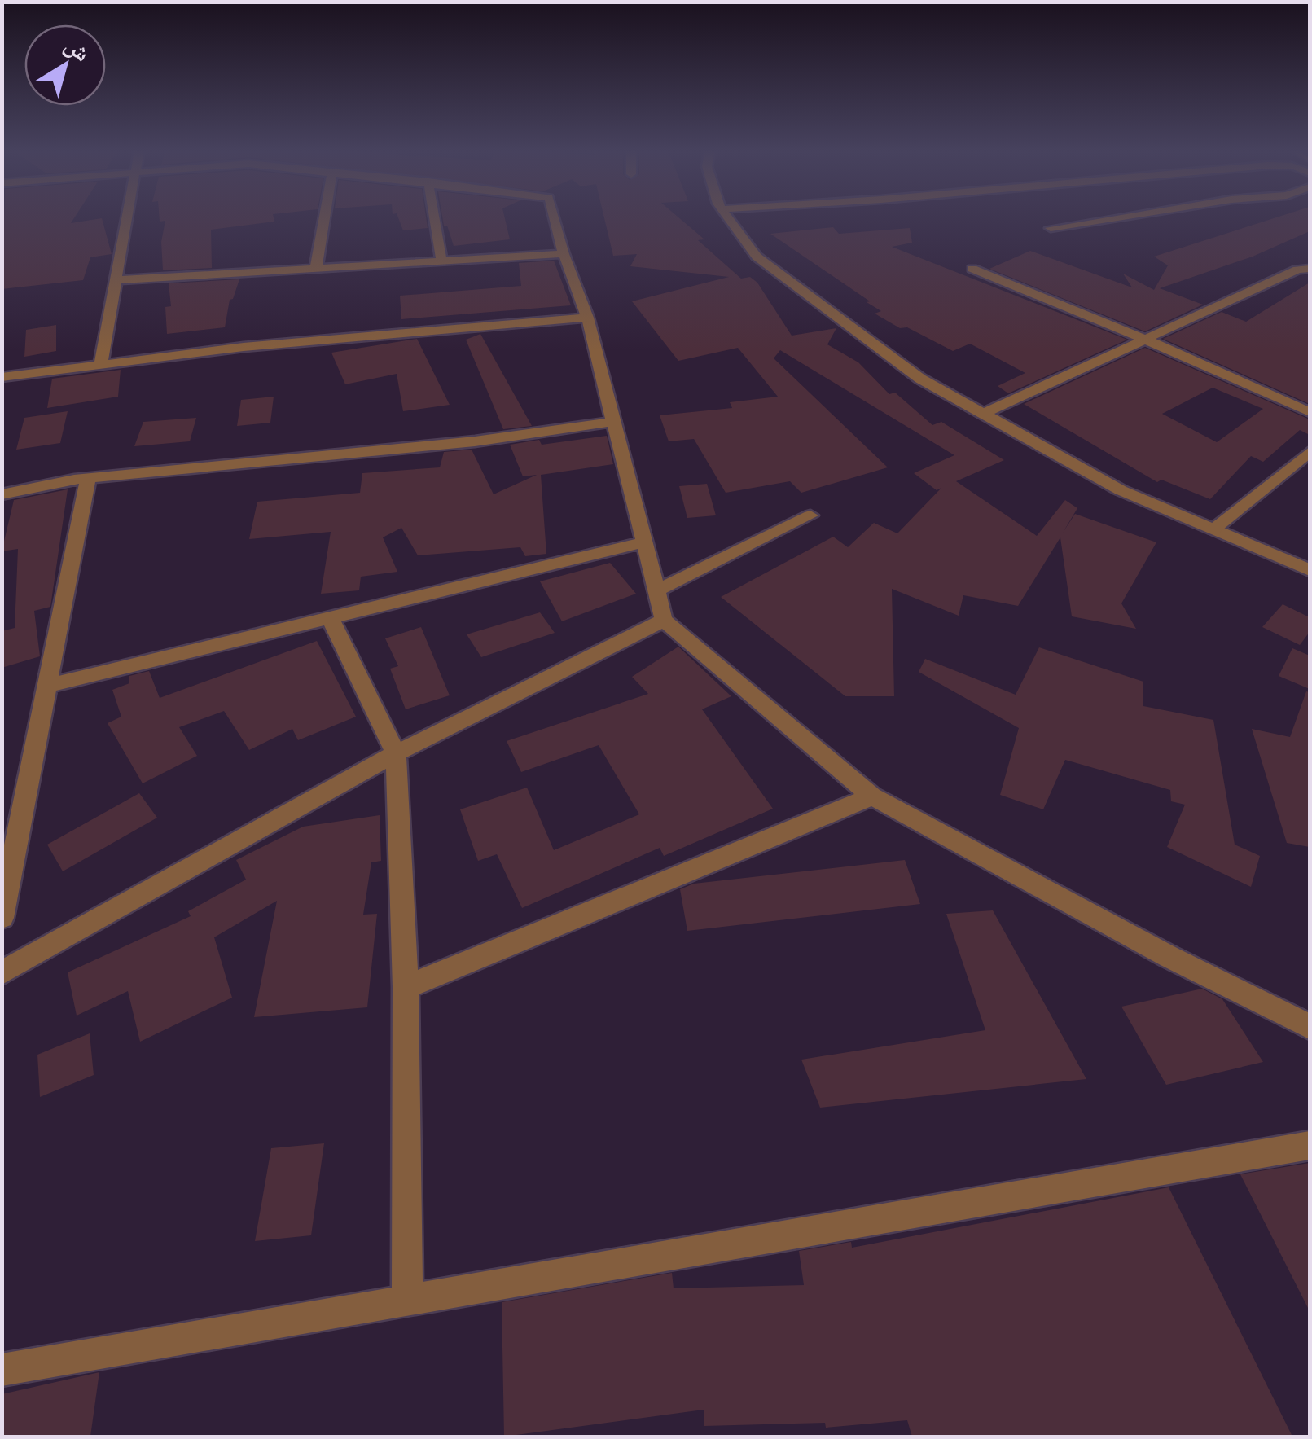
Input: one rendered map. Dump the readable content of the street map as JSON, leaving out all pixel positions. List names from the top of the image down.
{
  "north": "top right"
}
